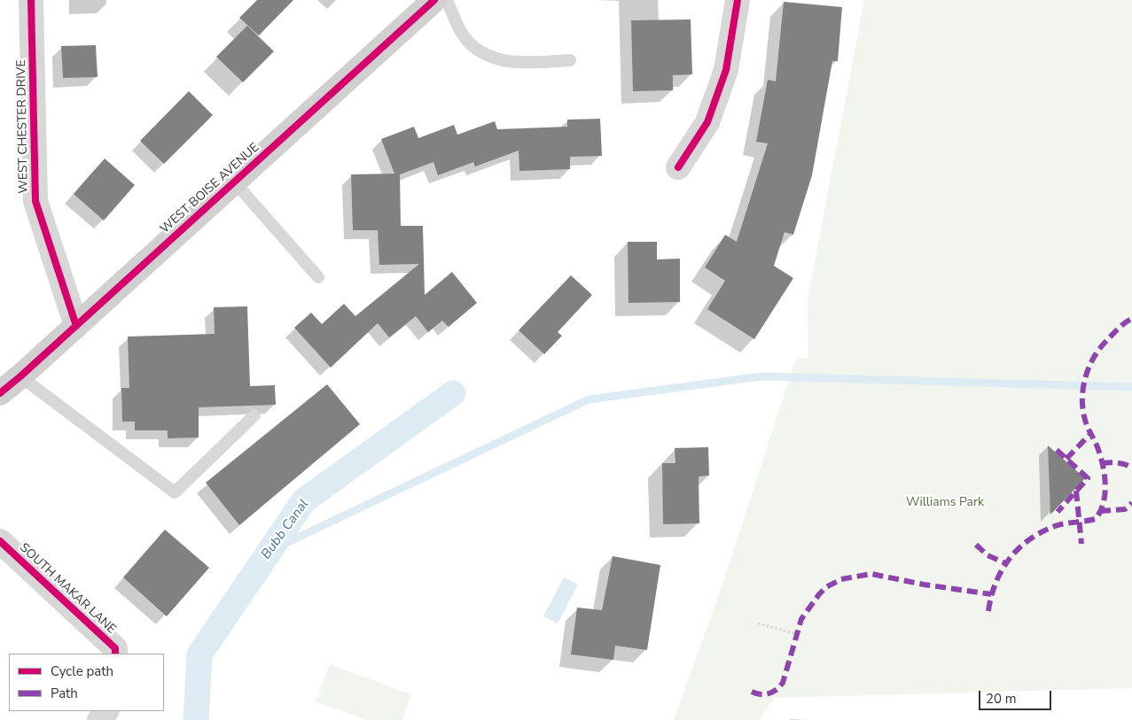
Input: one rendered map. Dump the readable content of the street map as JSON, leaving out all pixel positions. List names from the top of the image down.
{
  "streets": {
    "street": ["WEST CHESTER DRIVE", "WEST BOISE AVENUE", "SOUTH MAKAR LANE"]
  },
  "crossings": [
    ["WEST CHESTER DRIVE", "WEST BOISE AVENUE"]
  ],
  "water": ["Bubb Canal"],
  "parks": ["Williams Park"],
  "legend": ["Cycle path", "Path"],
  "scale_bar": "20 m"
}
